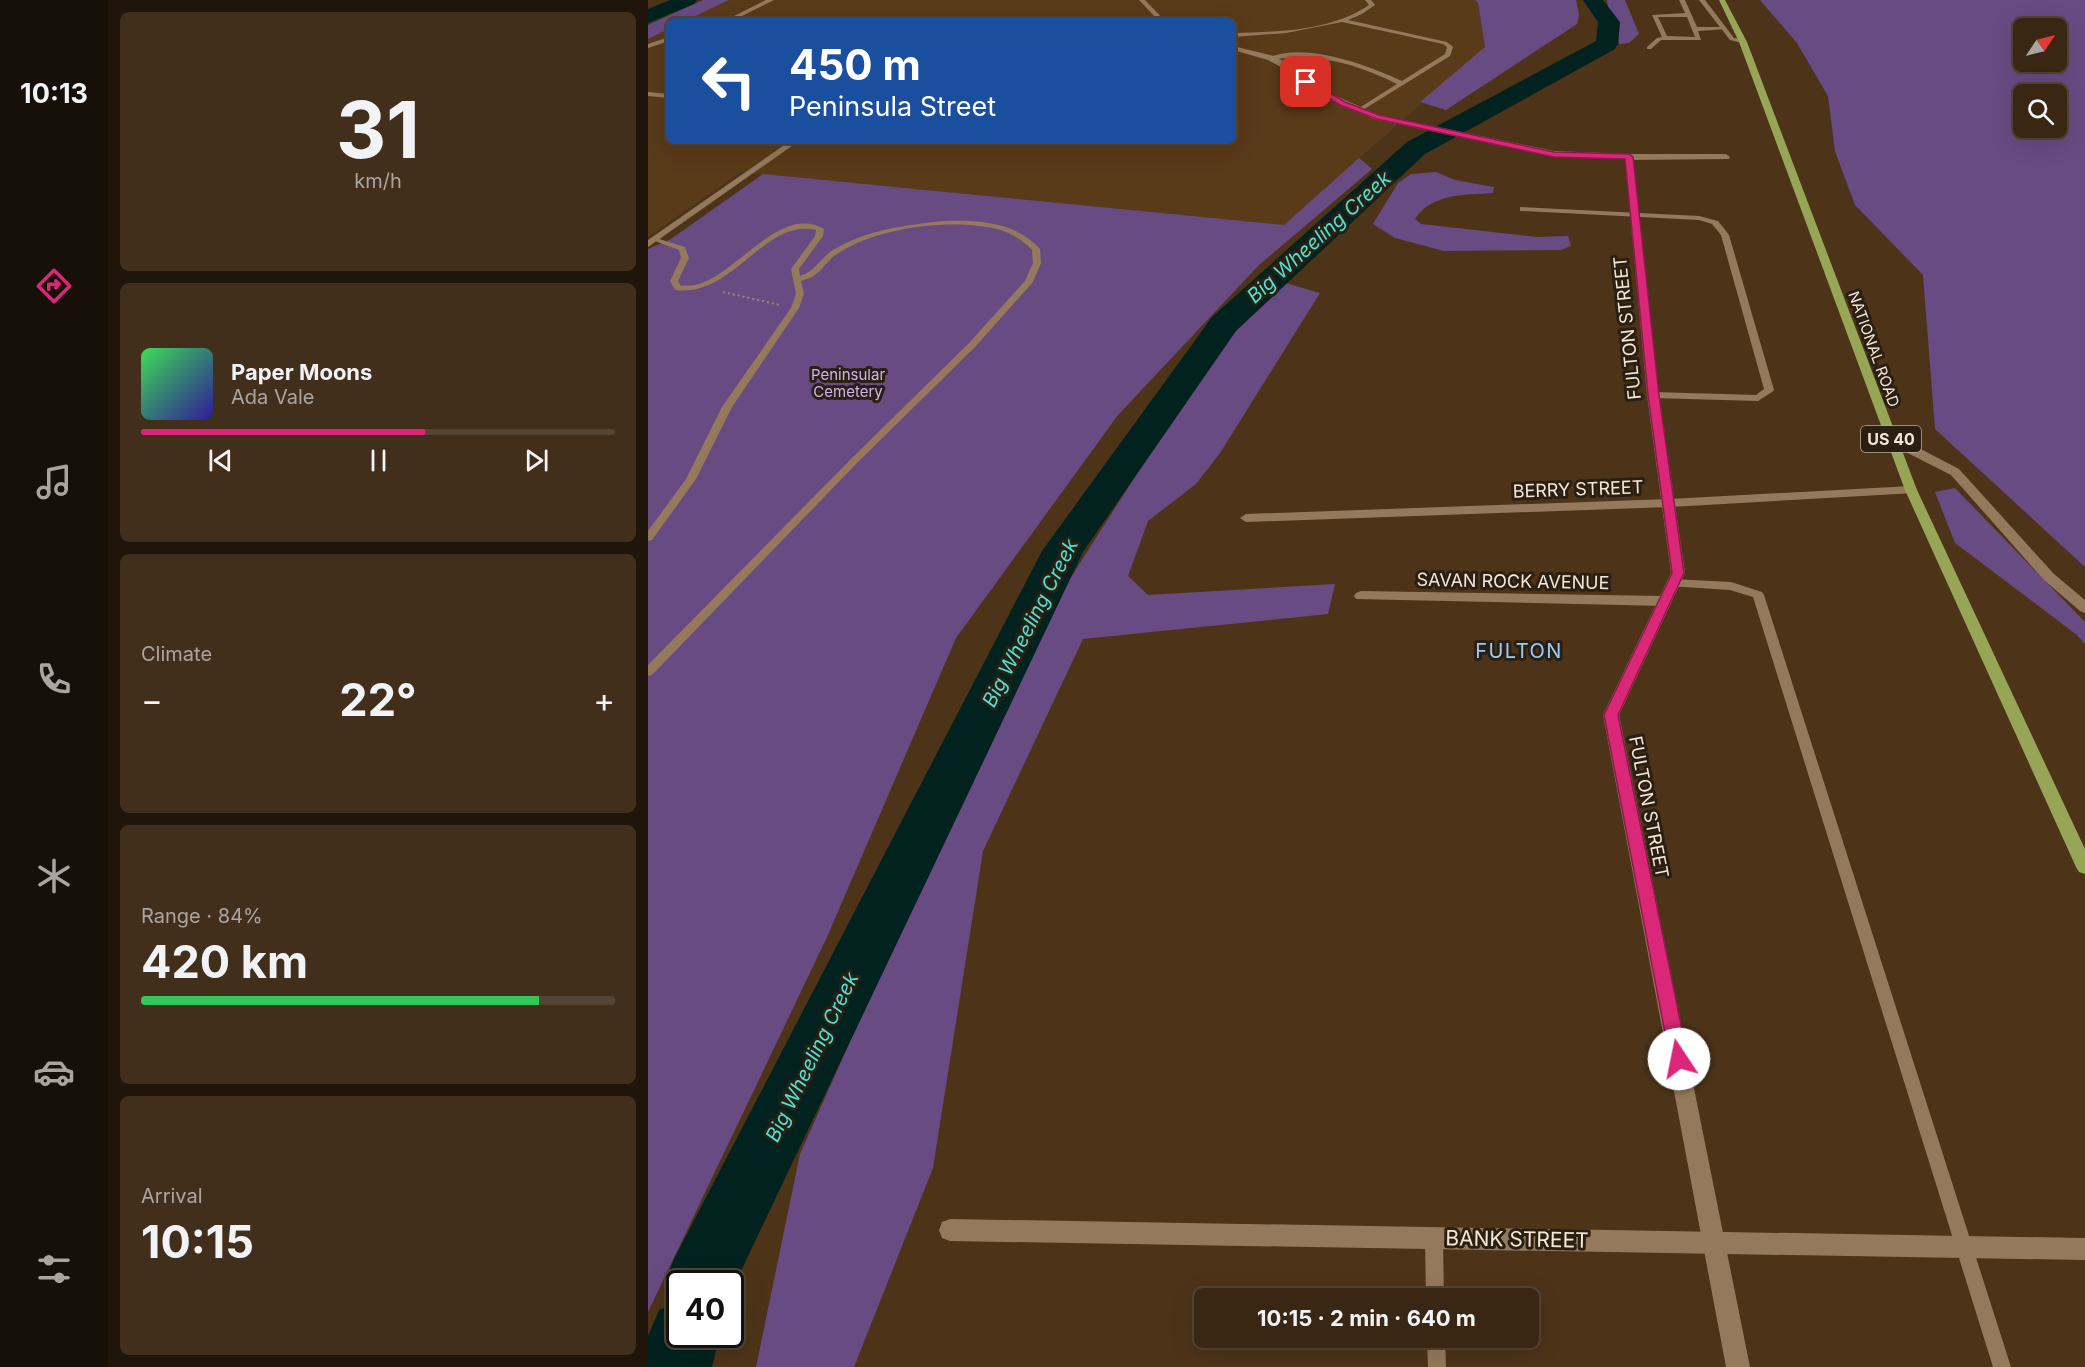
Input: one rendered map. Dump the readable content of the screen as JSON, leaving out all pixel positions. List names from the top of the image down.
{
  "streets": {
    "main road": ["NATIONAL ROAD", "US 40"],
    "street": [
      "FULTON STREET",
      "BERRY STREET",
      "SAVAN ROCK AVENUE",
      "BANK STREET"
    ]
  },
  "crossings": [
    ["FULTON STREET", "BERRY STREET"],
    ["FULTON STREET", "SAVAN ROCK AVENUE"],
    ["FULTON STREET", "BANK STREET"],
    ["NATIONAL ROAD", "BERRY STREET"]
  ],
  "districts": ["FULTON"],
  "water": ["Big Wheeling Creek"],
  "parks": ["Peninsular Cemetery"],
  "north": "top right",
  "page": {
    "tabs": "10:13",
    "tile": [
      ["31", "km/h"],
      "Climate",
      ["Range · 84%", "420 km"],
      ["Arrival", "10:15"]
    ],
    "turn": ["450 m", "Peninsula Street"],
    "song": ["Paper Moons", "Ada Vale"],
    "heat": ["−", "22°", "+"],
    "limit": "40",
    "trip": "10:15 · 2 min · 640 m"
  }
}
